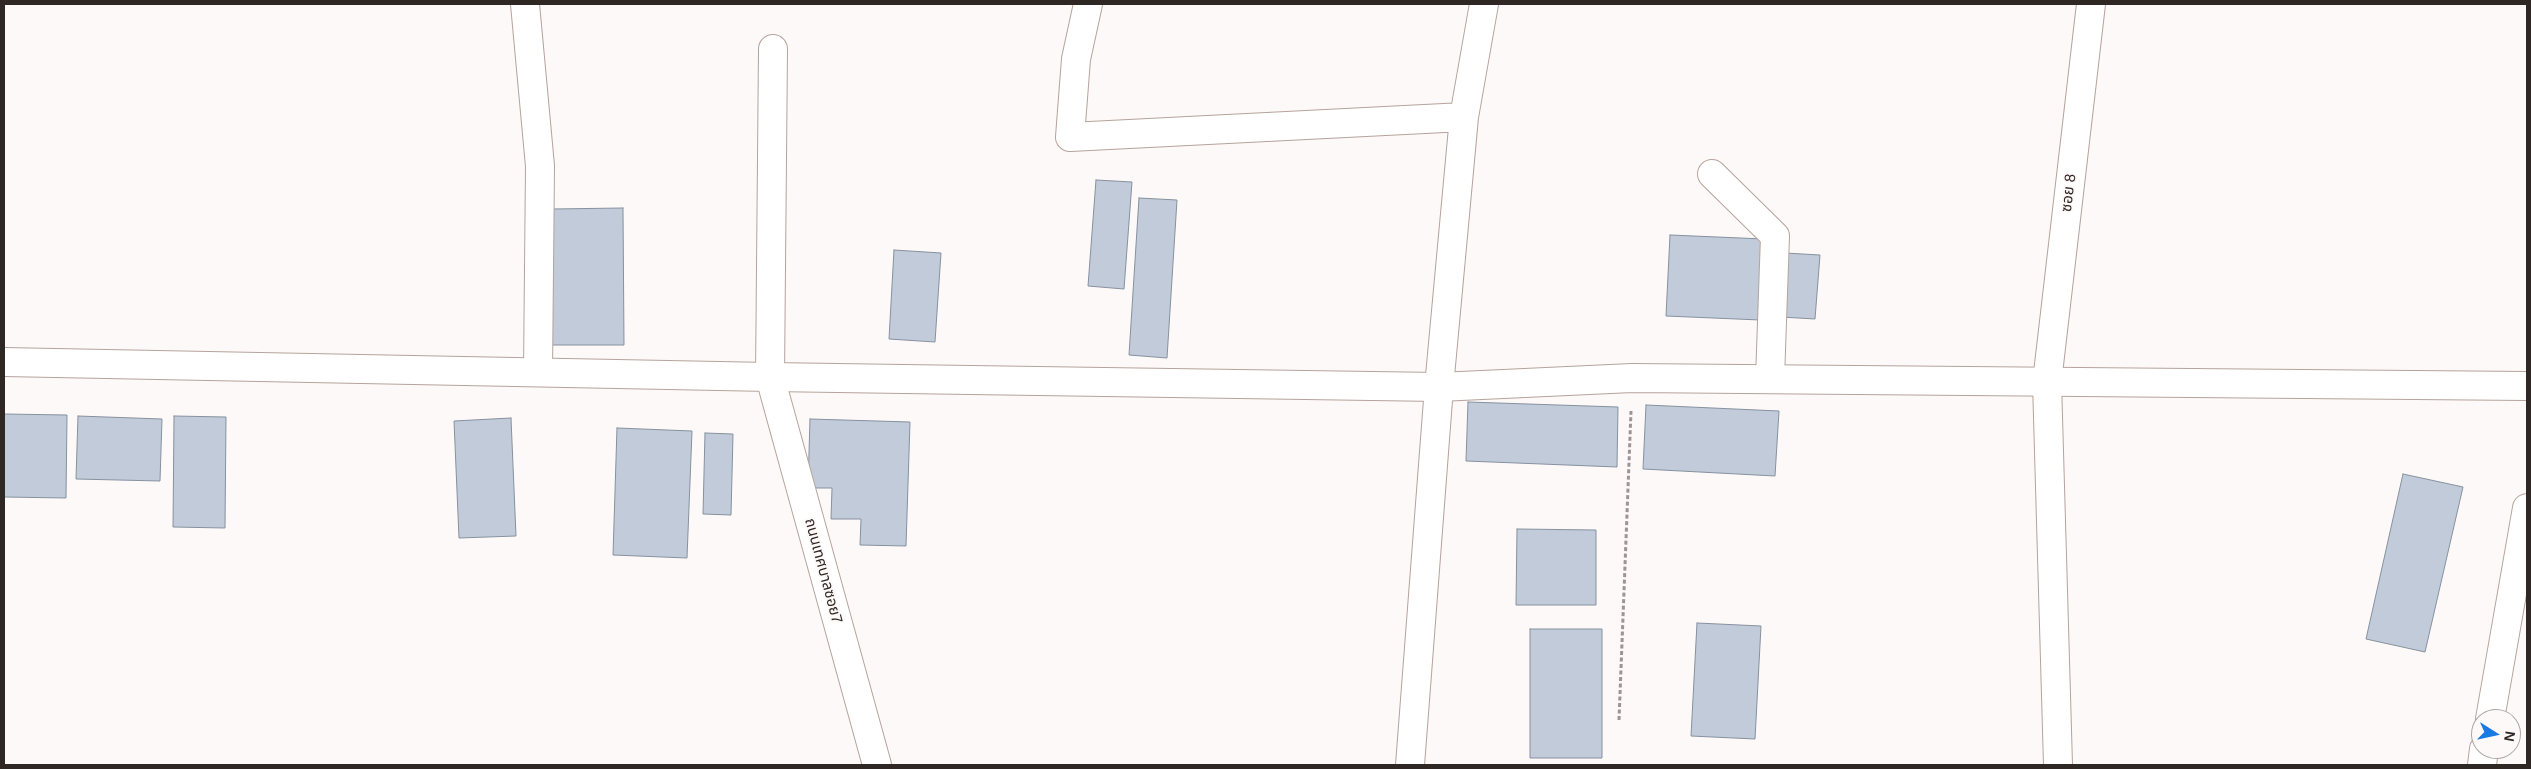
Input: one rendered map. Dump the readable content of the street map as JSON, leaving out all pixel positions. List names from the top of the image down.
{
  "streets": {
    "street": ["ซอย 8", "ถนนเทศบาลซอย7"]
  },
  "north": "right"
}
